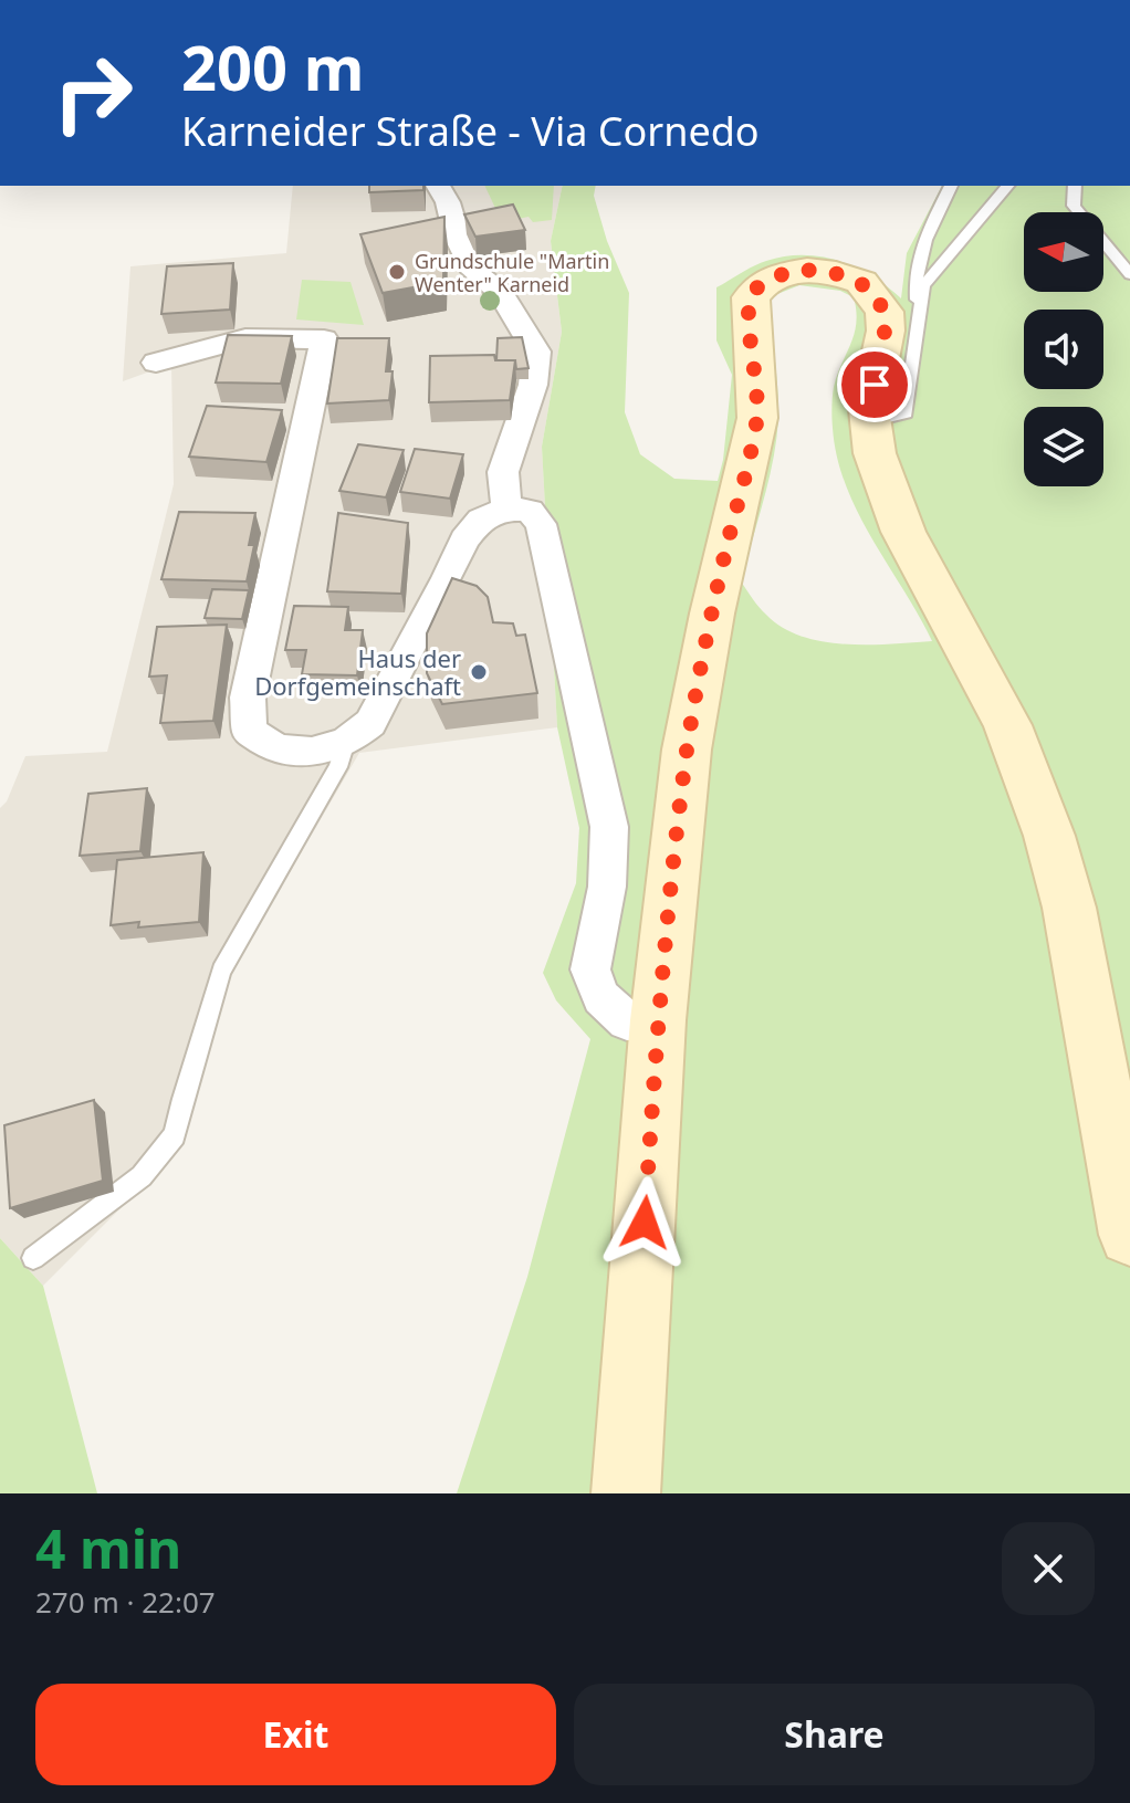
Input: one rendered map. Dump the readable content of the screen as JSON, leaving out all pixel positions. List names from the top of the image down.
{
  "places": ["Grundschule \"Martin Wenter\" Karneid", "Haus der Dorfgemeinschaft"],
  "north": "left",
  "page": {
    "turn": ["200 m", "Karneider Straße - Via Cornedo"],
    "heading": ["4 min", "270 m · 22:07"],
    "buttons": ["Exit", "Share"]
  }
}
